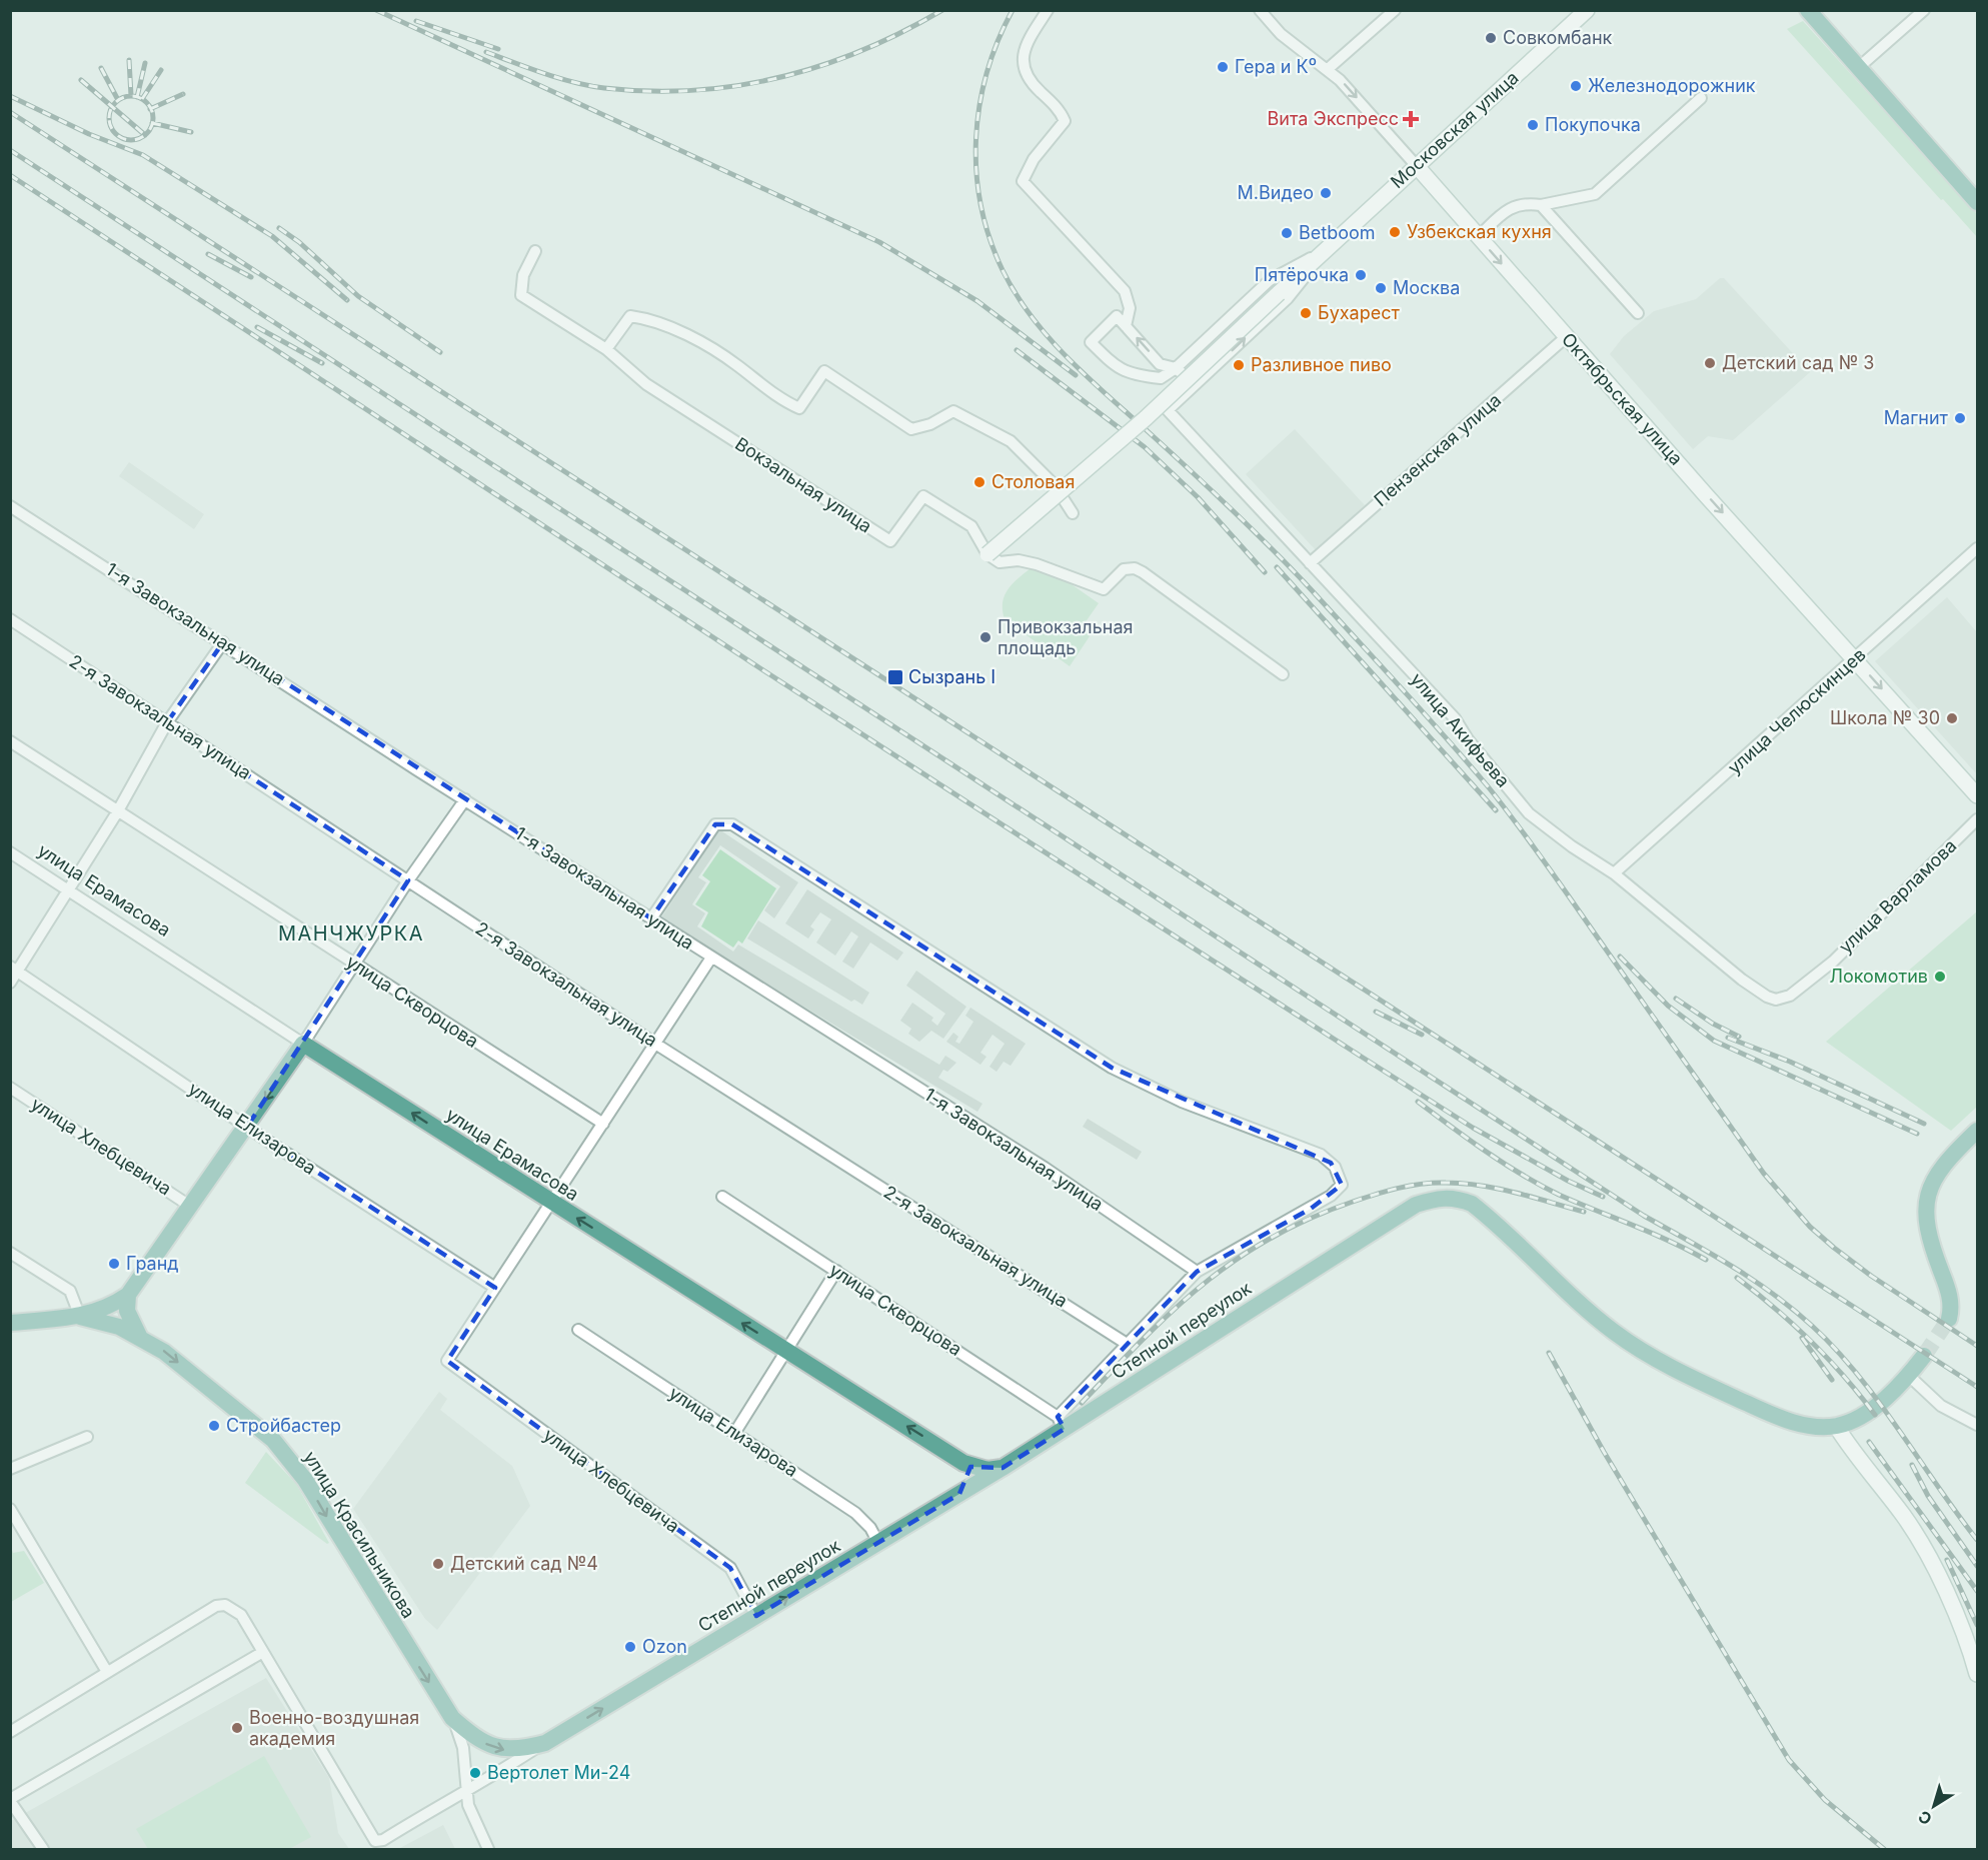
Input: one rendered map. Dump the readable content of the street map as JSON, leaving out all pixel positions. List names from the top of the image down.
{
  "streets": {
    "main road": [
      "Московская улица",
      "Октябрьская улица",
      "улица Ерамасова",
      "Степной переулок",
      "улица Красильникова"
    ],
    "street": [
      "Пензенская улица",
      "Вокзальная улица",
      "1-я Завокзальная улица",
      "улица Челюскинцев",
      "2-я Завокзальная улица",
      "улица Акифьева",
      "улица Варламова",
      "улица Скворцова",
      "улица Елизарова",
      "улица Хлебцевича"
    ]
  },
  "crossings": [
    ["Московская улица", "Октябрьская улица"],
    ["Московская улица", "Вокзальная улица"],
    ["Московская улица", "улица Акифьева"],
    ["Октябрьская улица", "Пензенская улица"],
    ["Октябрьская улица", "улица Челюскинцев"],
    ["Пензенская улица", "улица Акифьева"],
    ["улица Челюскинцев", "улица Акифьева"],
    ["улица Акифьева", "улица Варламова"],
    ["улица Ерамасова", "Степной переулок"],
    ["улица Скворцова", "Степной переулок"],
    ["улица Елизарова", "улица Хлебцевича"],
    ["улица Елизарова", "Степной переулок"],
    ["улица Хлебцевича", "Степной переулок"],
    ["Степной переулок", "улица Красильникова"]
  ],
  "one_way": ["Октябрьская улица", "улица Ерамасова", "улица Красильникова"],
  "districts": ["МАНЧЖУРКА"],
  "places": {
    "other": [
      "Совкомбанк",
      "Гера и К⁰",
      "Железнодорожник",
      "Покупочка",
      "М.Видео",
      "Узбекская кухня",
      "Betboom",
      "Пятёрочка",
      "Москва",
      "Бухарест",
      "Детский сад № 3",
      "Разливное пиво",
      "Магнит",
      "Столовая",
      "Привокзальная площадь",
      "Школа № 30",
      "Локомотив",
      "Гранд",
      "Стройбастер",
      "Детский сад №4",
      "Ozon",
      "Военно-воздушная академия",
      "Вертолет Ми-24"
    ],
    "health": ["Вита Экспресс"],
    "transit": ["Сызрань I"]
  },
  "north": "bottom left"
}
